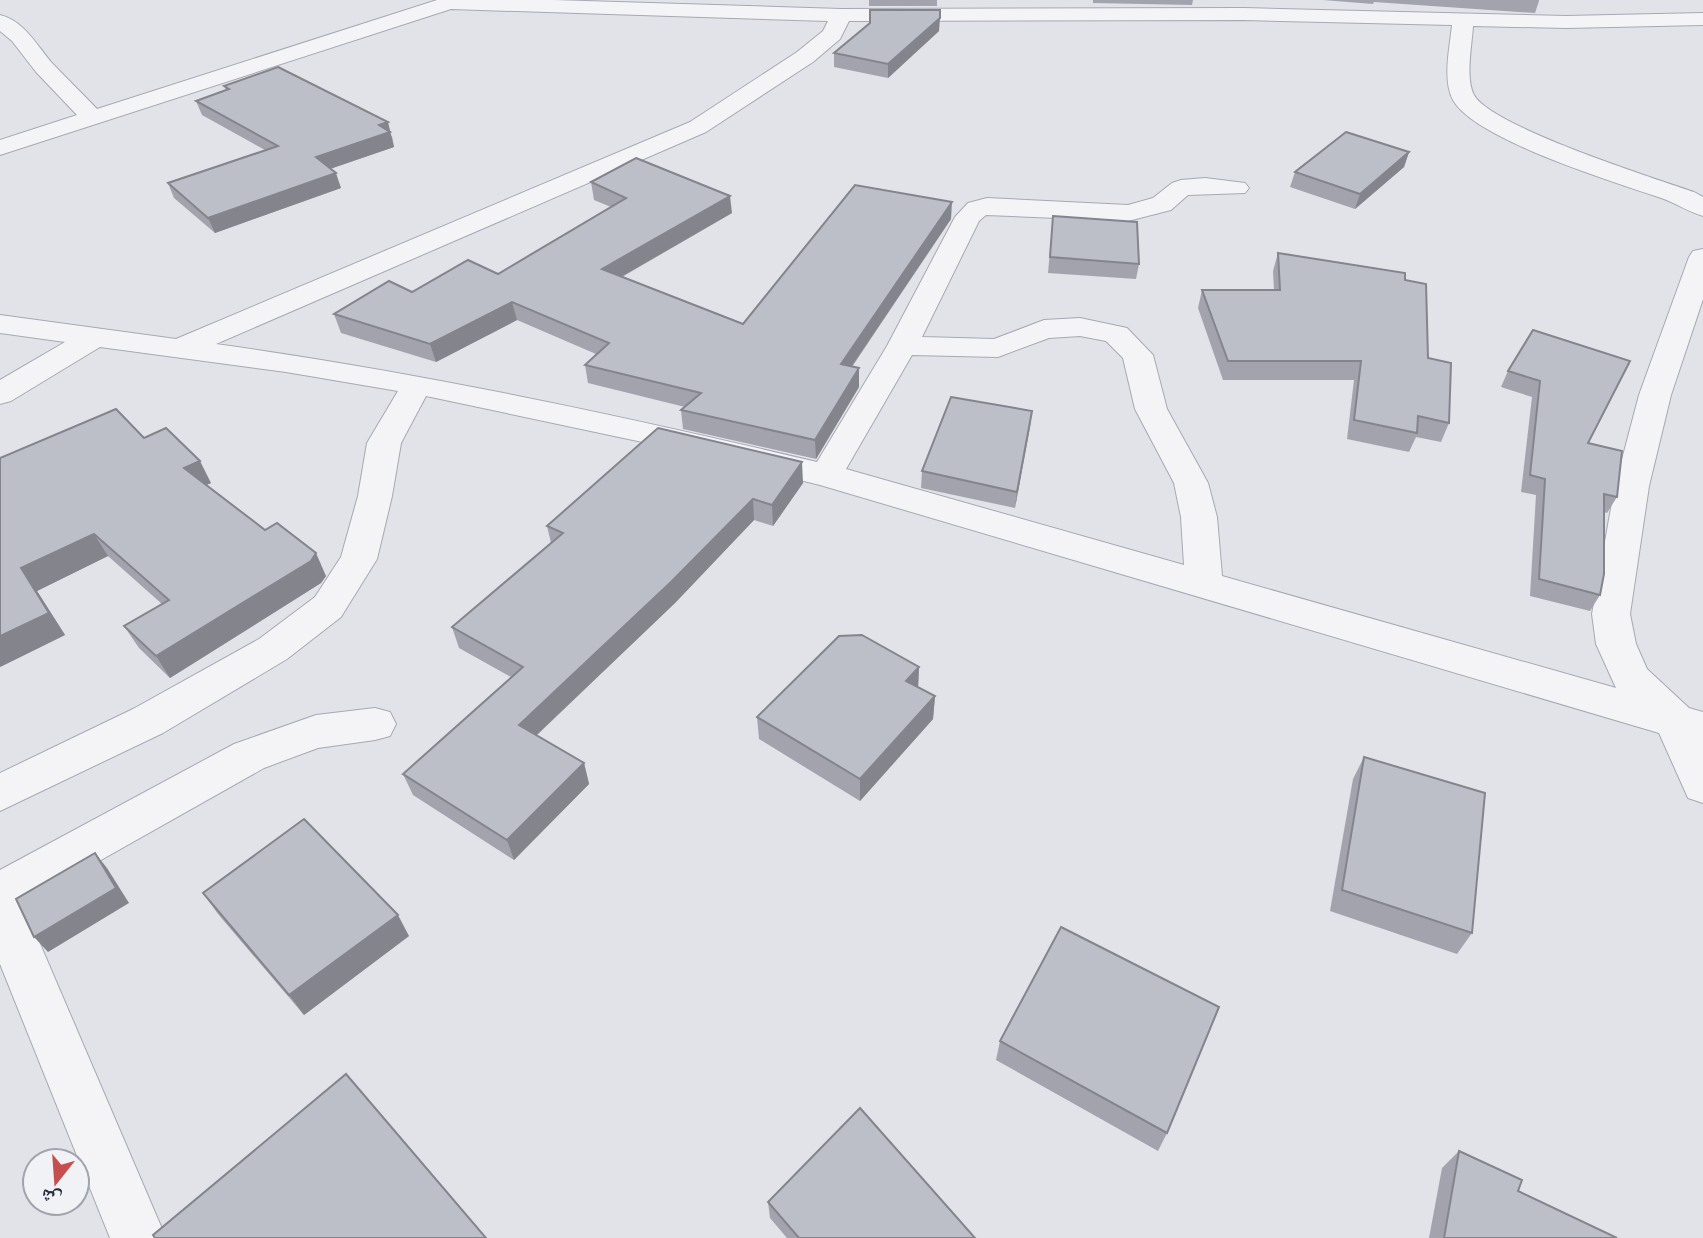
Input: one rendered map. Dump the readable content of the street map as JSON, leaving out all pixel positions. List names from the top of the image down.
{
  "north": "bottom"
}
